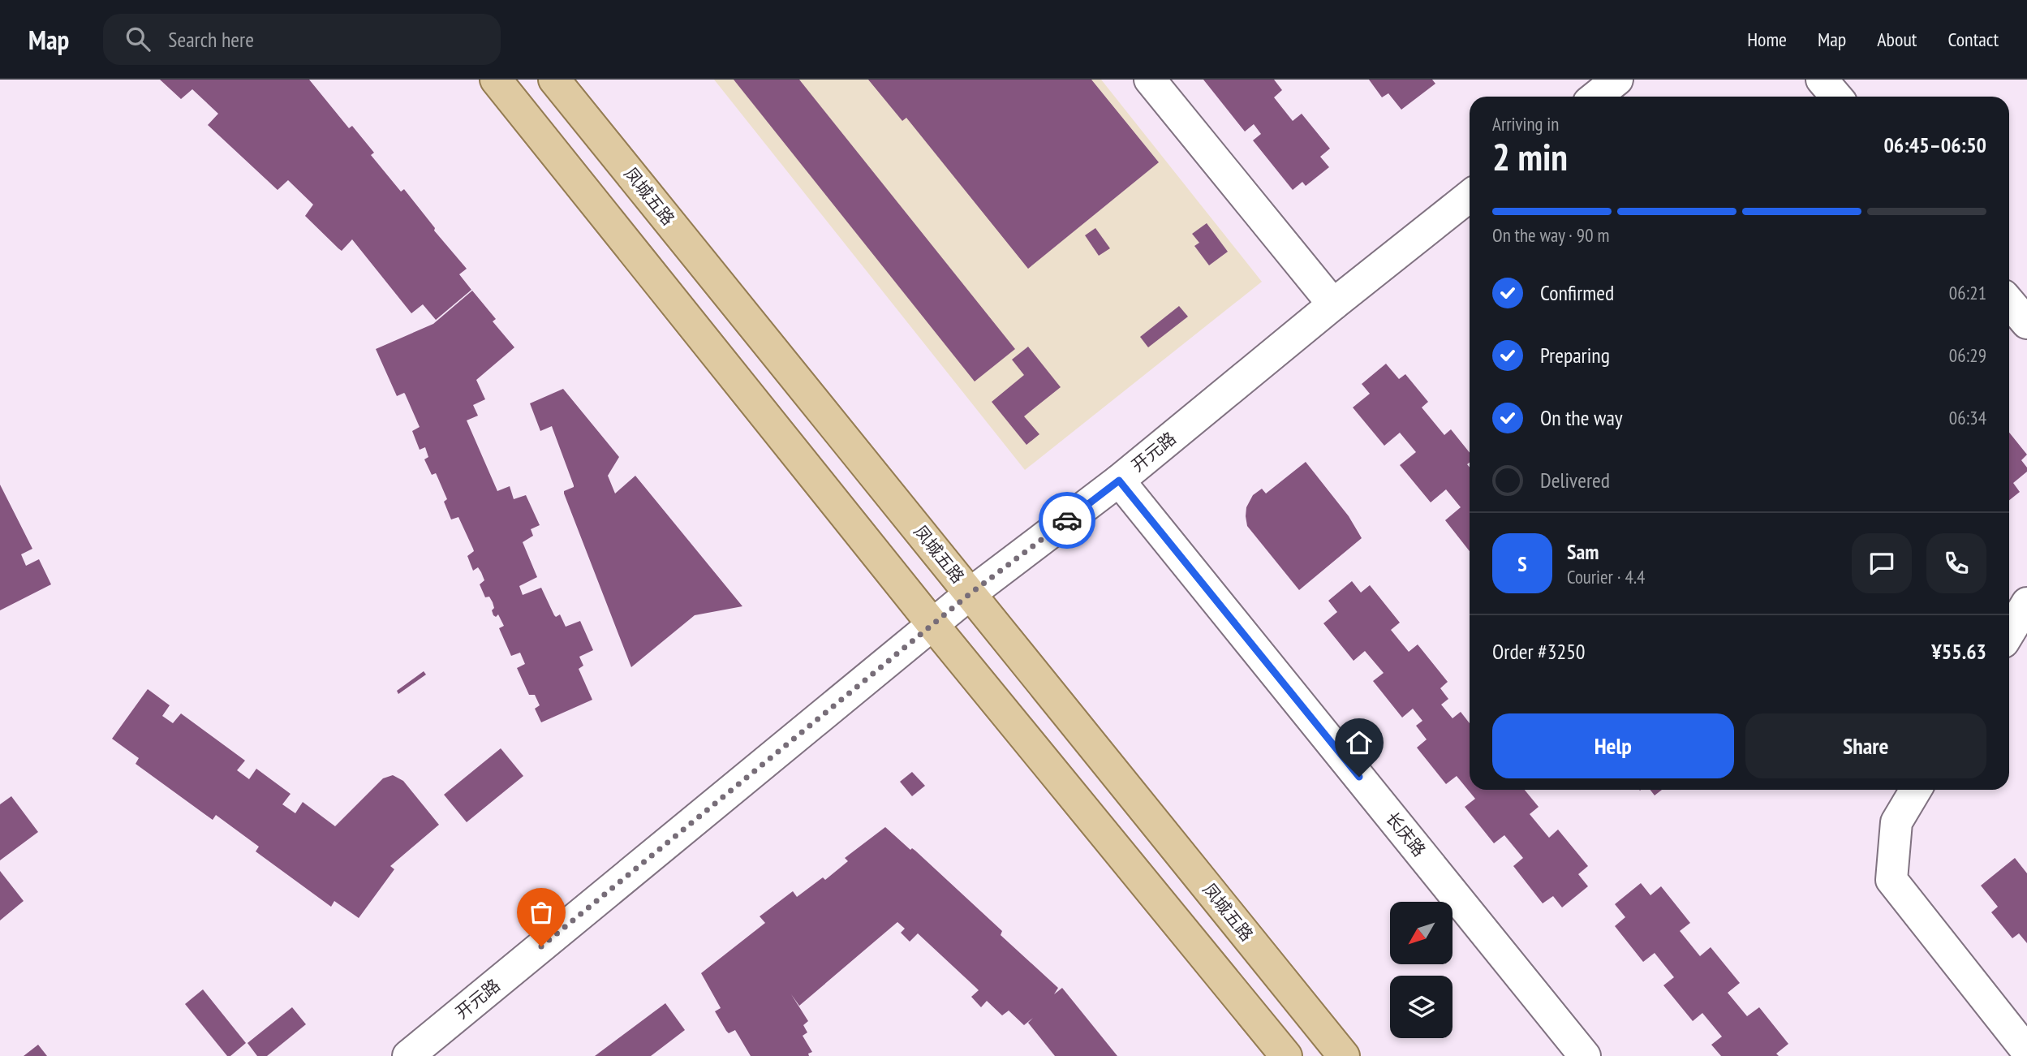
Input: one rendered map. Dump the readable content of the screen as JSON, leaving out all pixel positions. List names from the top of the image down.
{
  "streets": {
    "main road": ["凤城五路"],
    "street": ["开元路", "长庆路"]
  },
  "crossings": [
    ["凤城五路", "开元路"],
    ["开元路", "长庆路"]
  ],
  "north": "bottom left",
  "page": {
    "header": "Map",
    "search": "Search here",
    "nav": [
      "Home",
      "Map",
      "About",
      "Contact"
    ],
    "heading": ["2 min", "Arriving in", "06:45–06:50"],
    "panel": [
      "Sam",
      "Courier · 4.4",
      "Order #3250",
      "¥55.63"
    ],
    "bar": "On the way · 90 m",
    "list": [
      ["Confirmed", "06:21"],
      ["Preparing", "06:29"],
      ["On the way", "06:34"],
      "Delivered"
    ],
    "round": "S",
    "buttons": ["Help", "Share"]
  }
}
